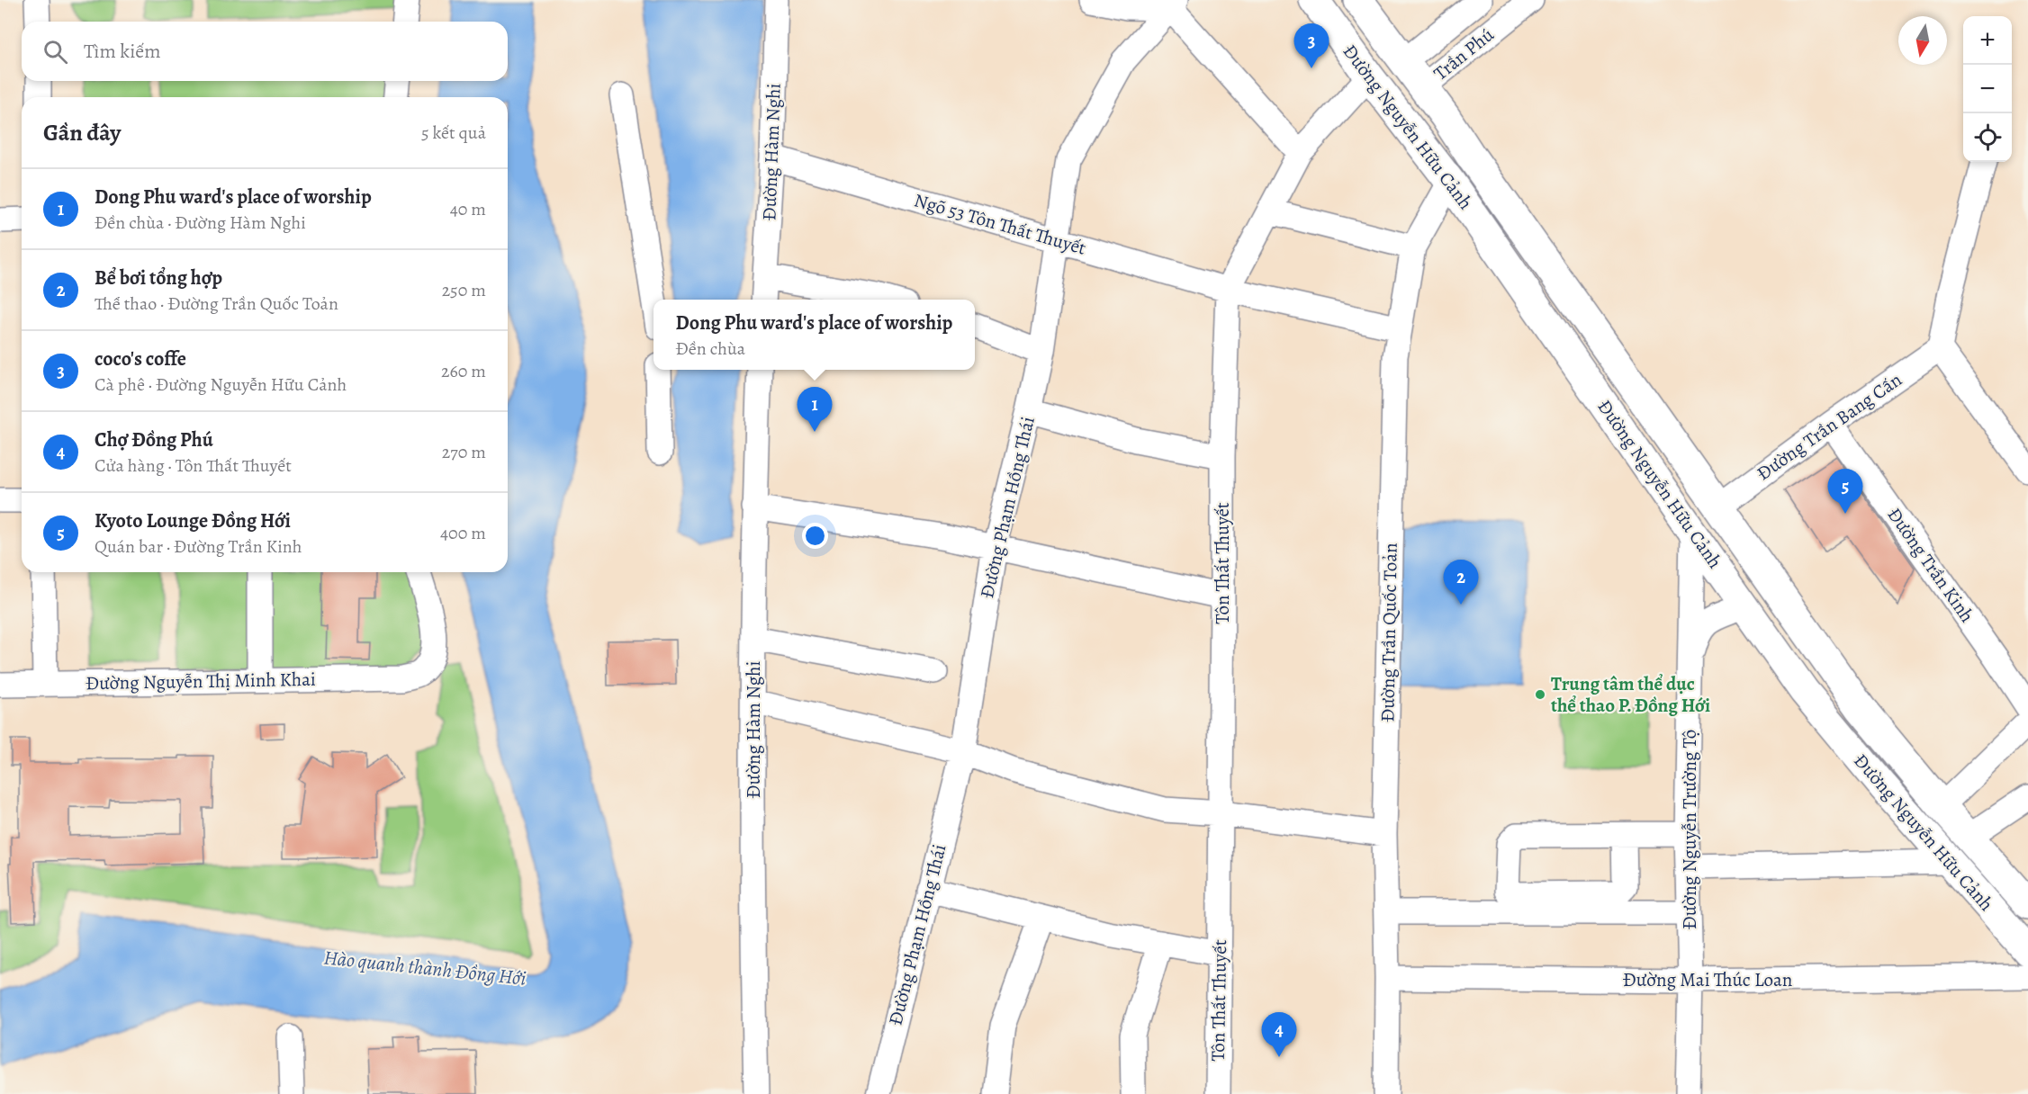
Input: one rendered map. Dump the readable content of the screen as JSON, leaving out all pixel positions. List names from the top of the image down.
{
  "streets": {
    "main road": ["Đường Nguyễn Hữu Cảnh"],
    "street": [
      "Trần Phú",
      "Đường Hàm Nghi",
      "Ngõ 53 Tôn Thất Thuyết",
      "Đường Trần Bang Cấn",
      "Đường Phạm Hồng Thái",
      "Tôn Thất Thuyết",
      "Đường Trần Kinh",
      "Đường Trần Quốc Toản",
      "Đường Nguyễn Thị Minh Khai",
      "Đường Nguyễn Trường Tộ",
      "Đường Mai Thúc Loan"
    ]
  },
  "crossings": [
    ["Trần Phú", "Đường Nguyễn Hữu Cảnh"],
    ["Đường Nguyễn Hữu Cảnh", "Đường Trần Bang Cấn"],
    ["Đường Nguyễn Hữu Cảnh", "Tôn Thất Thuyết"],
    ["Đường Nguyễn Hữu Cảnh", "Đường Trần Quốc Toản"],
    ["Đường Nguyễn Hữu Cảnh", "Đường Nguyễn Trường Tộ"],
    ["Đường Hàm Nghi", "Ngõ 53 Tôn Thất Thuyết"],
    ["Ngõ 53 Tôn Thất Thuyết", "Đường Phạm Hồng Thái"],
    ["Ngõ 53 Tôn Thất Thuyết", "Tôn Thất Thuyết"],
    ["Ngõ 53 Tôn Thất Thuyết", "Đường Trần Quốc Toản"],
    ["Đường Trần Bang Cấn", "Đường Trần Kinh"],
    ["Đường Trần Quốc Toản", "Đường Mai Thúc Loan"],
    ["Đường Nguyễn Trường Tộ", "Đường Mai Thúc Loan"]
  ],
  "water": ["Hào quanh thành Đồng Hới"],
  "places": ["Trung tâm thể dục thể thao P. Đồng Hới"],
  "north": "bottom",
  "page": {
    "map_buttons": ["+", "−"],
    "search": "Tìm kiếm",
    "pins": [
      "3",
      "1",
      "5",
      "2",
      "4"
    ],
    "heading": ["Gần đây", "5 kết quả"],
    "list": [
      {
        "mark": "1",
        "name": "Dong Phu ward's place of worship",
        "note": "Đền chùa · Đường Hàm Nghi",
        "value": "40 m"
      },
      {
        "mark": "2",
        "name": "Bể bơi tổng hợp",
        "note": "Thể thao · Đường Trần Quốc Toản",
        "value": "250 m"
      },
      {
        "mark": "3",
        "name": "coco's coffe",
        "note": "Cà phê · Đường Nguyễn Hữu Cảnh",
        "value": "260 m"
      },
      {
        "mark": "4",
        "name": "Chợ Đồng Phú",
        "note": "Cửa hàng · Tôn Thất Thuyết",
        "value": "270 m"
      },
      {
        "mark": "5",
        "name": "Kyoto Lounge Đồng Hới",
        "note": "Quán bar · Đường Trần Kinh",
        "value": "400 m"
      }
    ],
    "popup": ["Dong Phu ward's place of worship", "Đền chùa"]
  }
}
